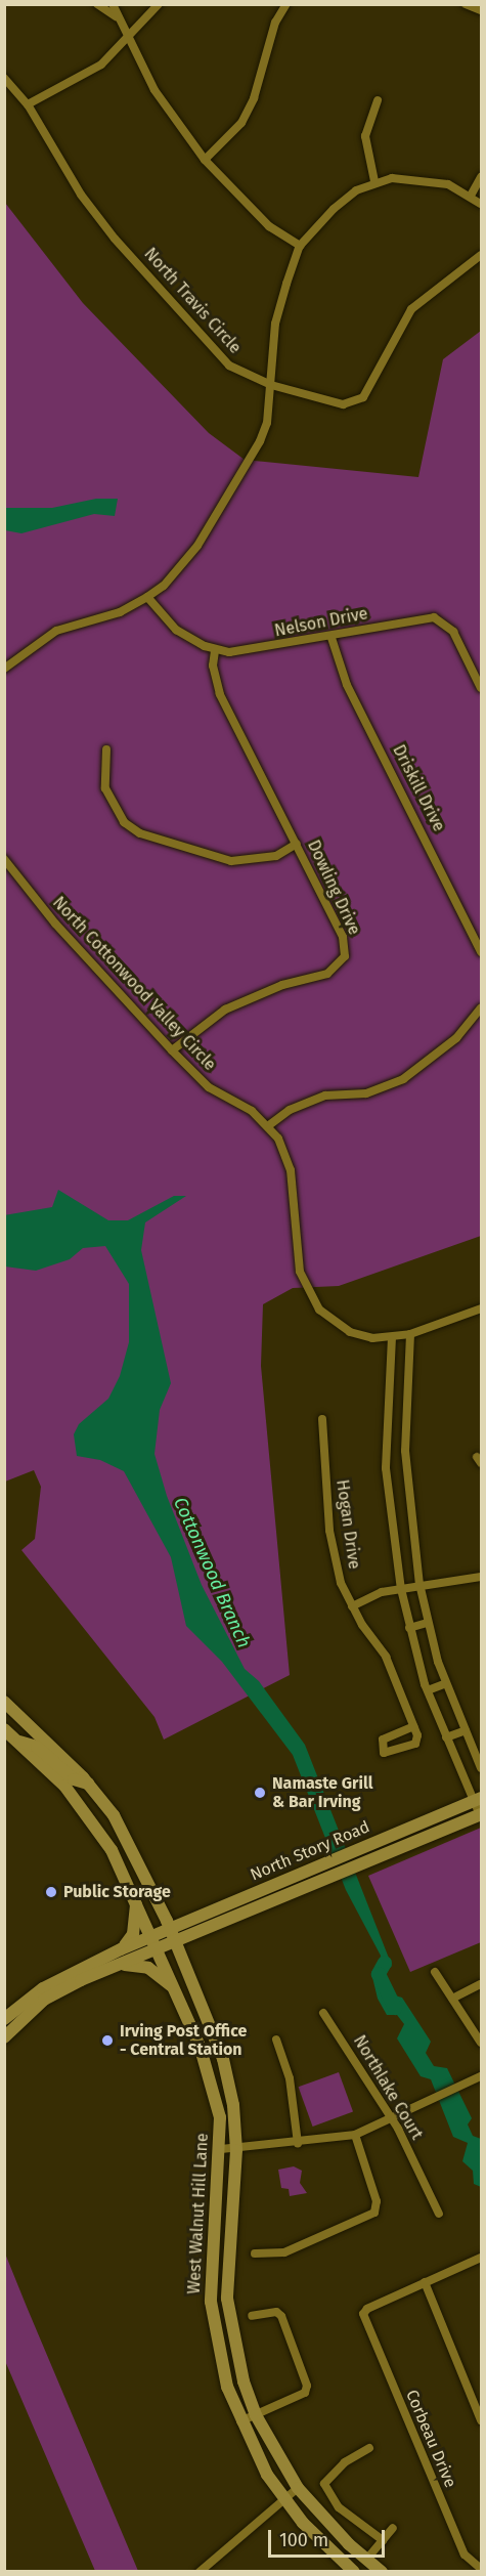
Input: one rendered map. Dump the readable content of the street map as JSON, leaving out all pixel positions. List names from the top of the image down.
{
  "streets": {
    "main road": ["North Story Road", "West Walnut Hill Lane"],
    "street": [
      "North Travis Circle",
      "Nelson Drive",
      "Driskill Drive",
      "Dowling Drive",
      "North Cottonwood Valley Circle",
      "Hogan Drive",
      "Northlake Court",
      "Corbeau Drive"
    ]
  },
  "crossings": [
    ["Nelson Drive", "Driskill Drive"],
    ["Nelson Drive", "Dowling Drive"],
    ["Dowling Drive", "North Cottonwood Valley Circle"],
    ["North Story Road", "West Walnut Hill Lane"]
  ],
  "water": ["Cottonwood Branch"],
  "places": ["Namaste Grill & Bar Irving", "Public Storage", "Irving Post Office - Central Station"],
  "scale_bar": "100 m"
}
